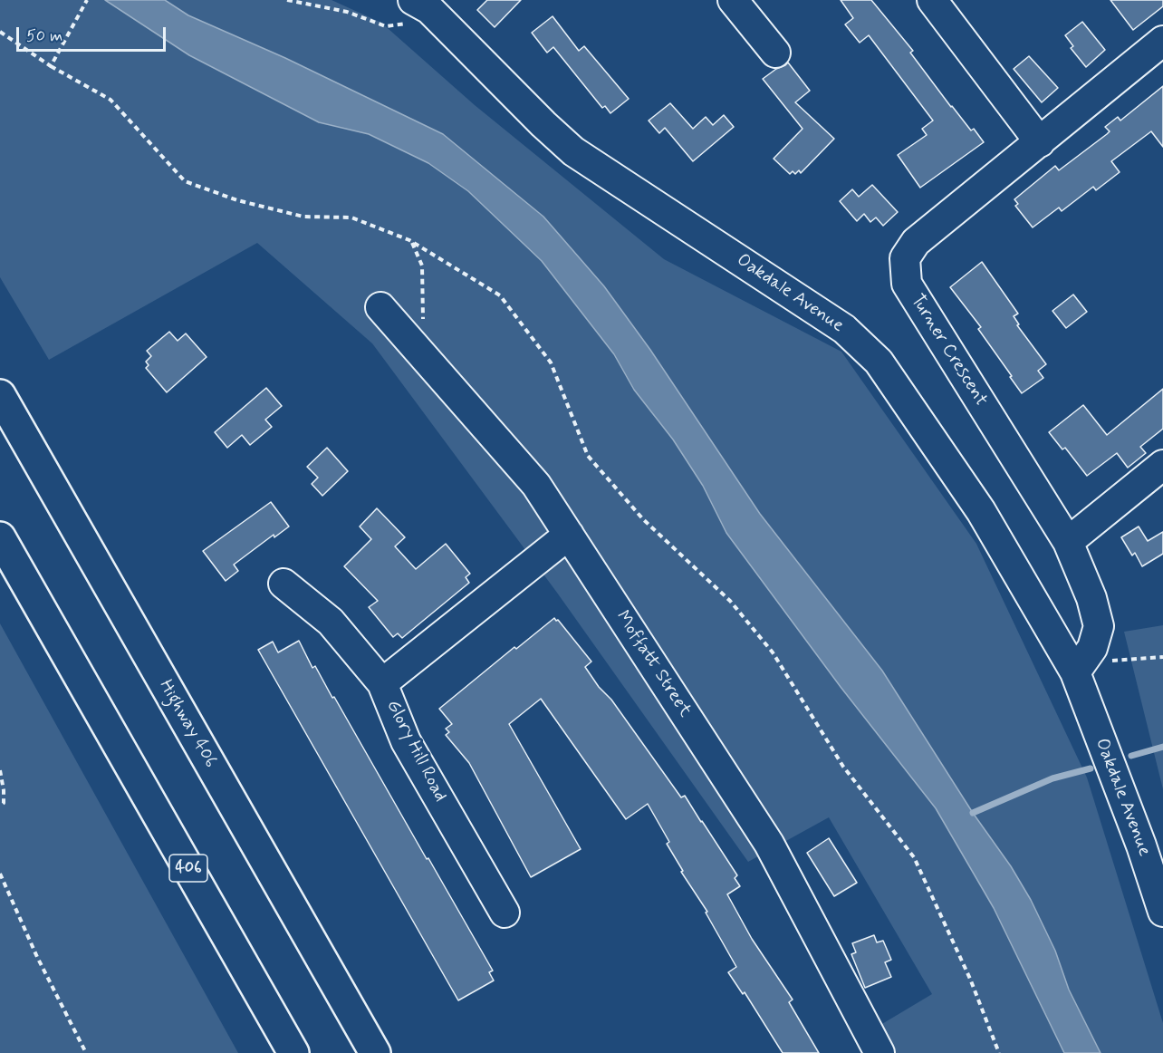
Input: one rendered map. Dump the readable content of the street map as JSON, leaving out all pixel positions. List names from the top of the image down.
{
  "streets": {
    "highway": ["Highway 406", "406"],
    "street": [
      "Oakdale Avenue",
      "Turner Crescent",
      "Moffatt Street",
      "Glory Hill Road"
    ]
  },
  "crossings": [
    ["Oakdale Avenue", "Turner Crescent"],
    ["Moffatt Street", "Glory Hill Road"]
  ],
  "scale_bar": "50 m"
}
